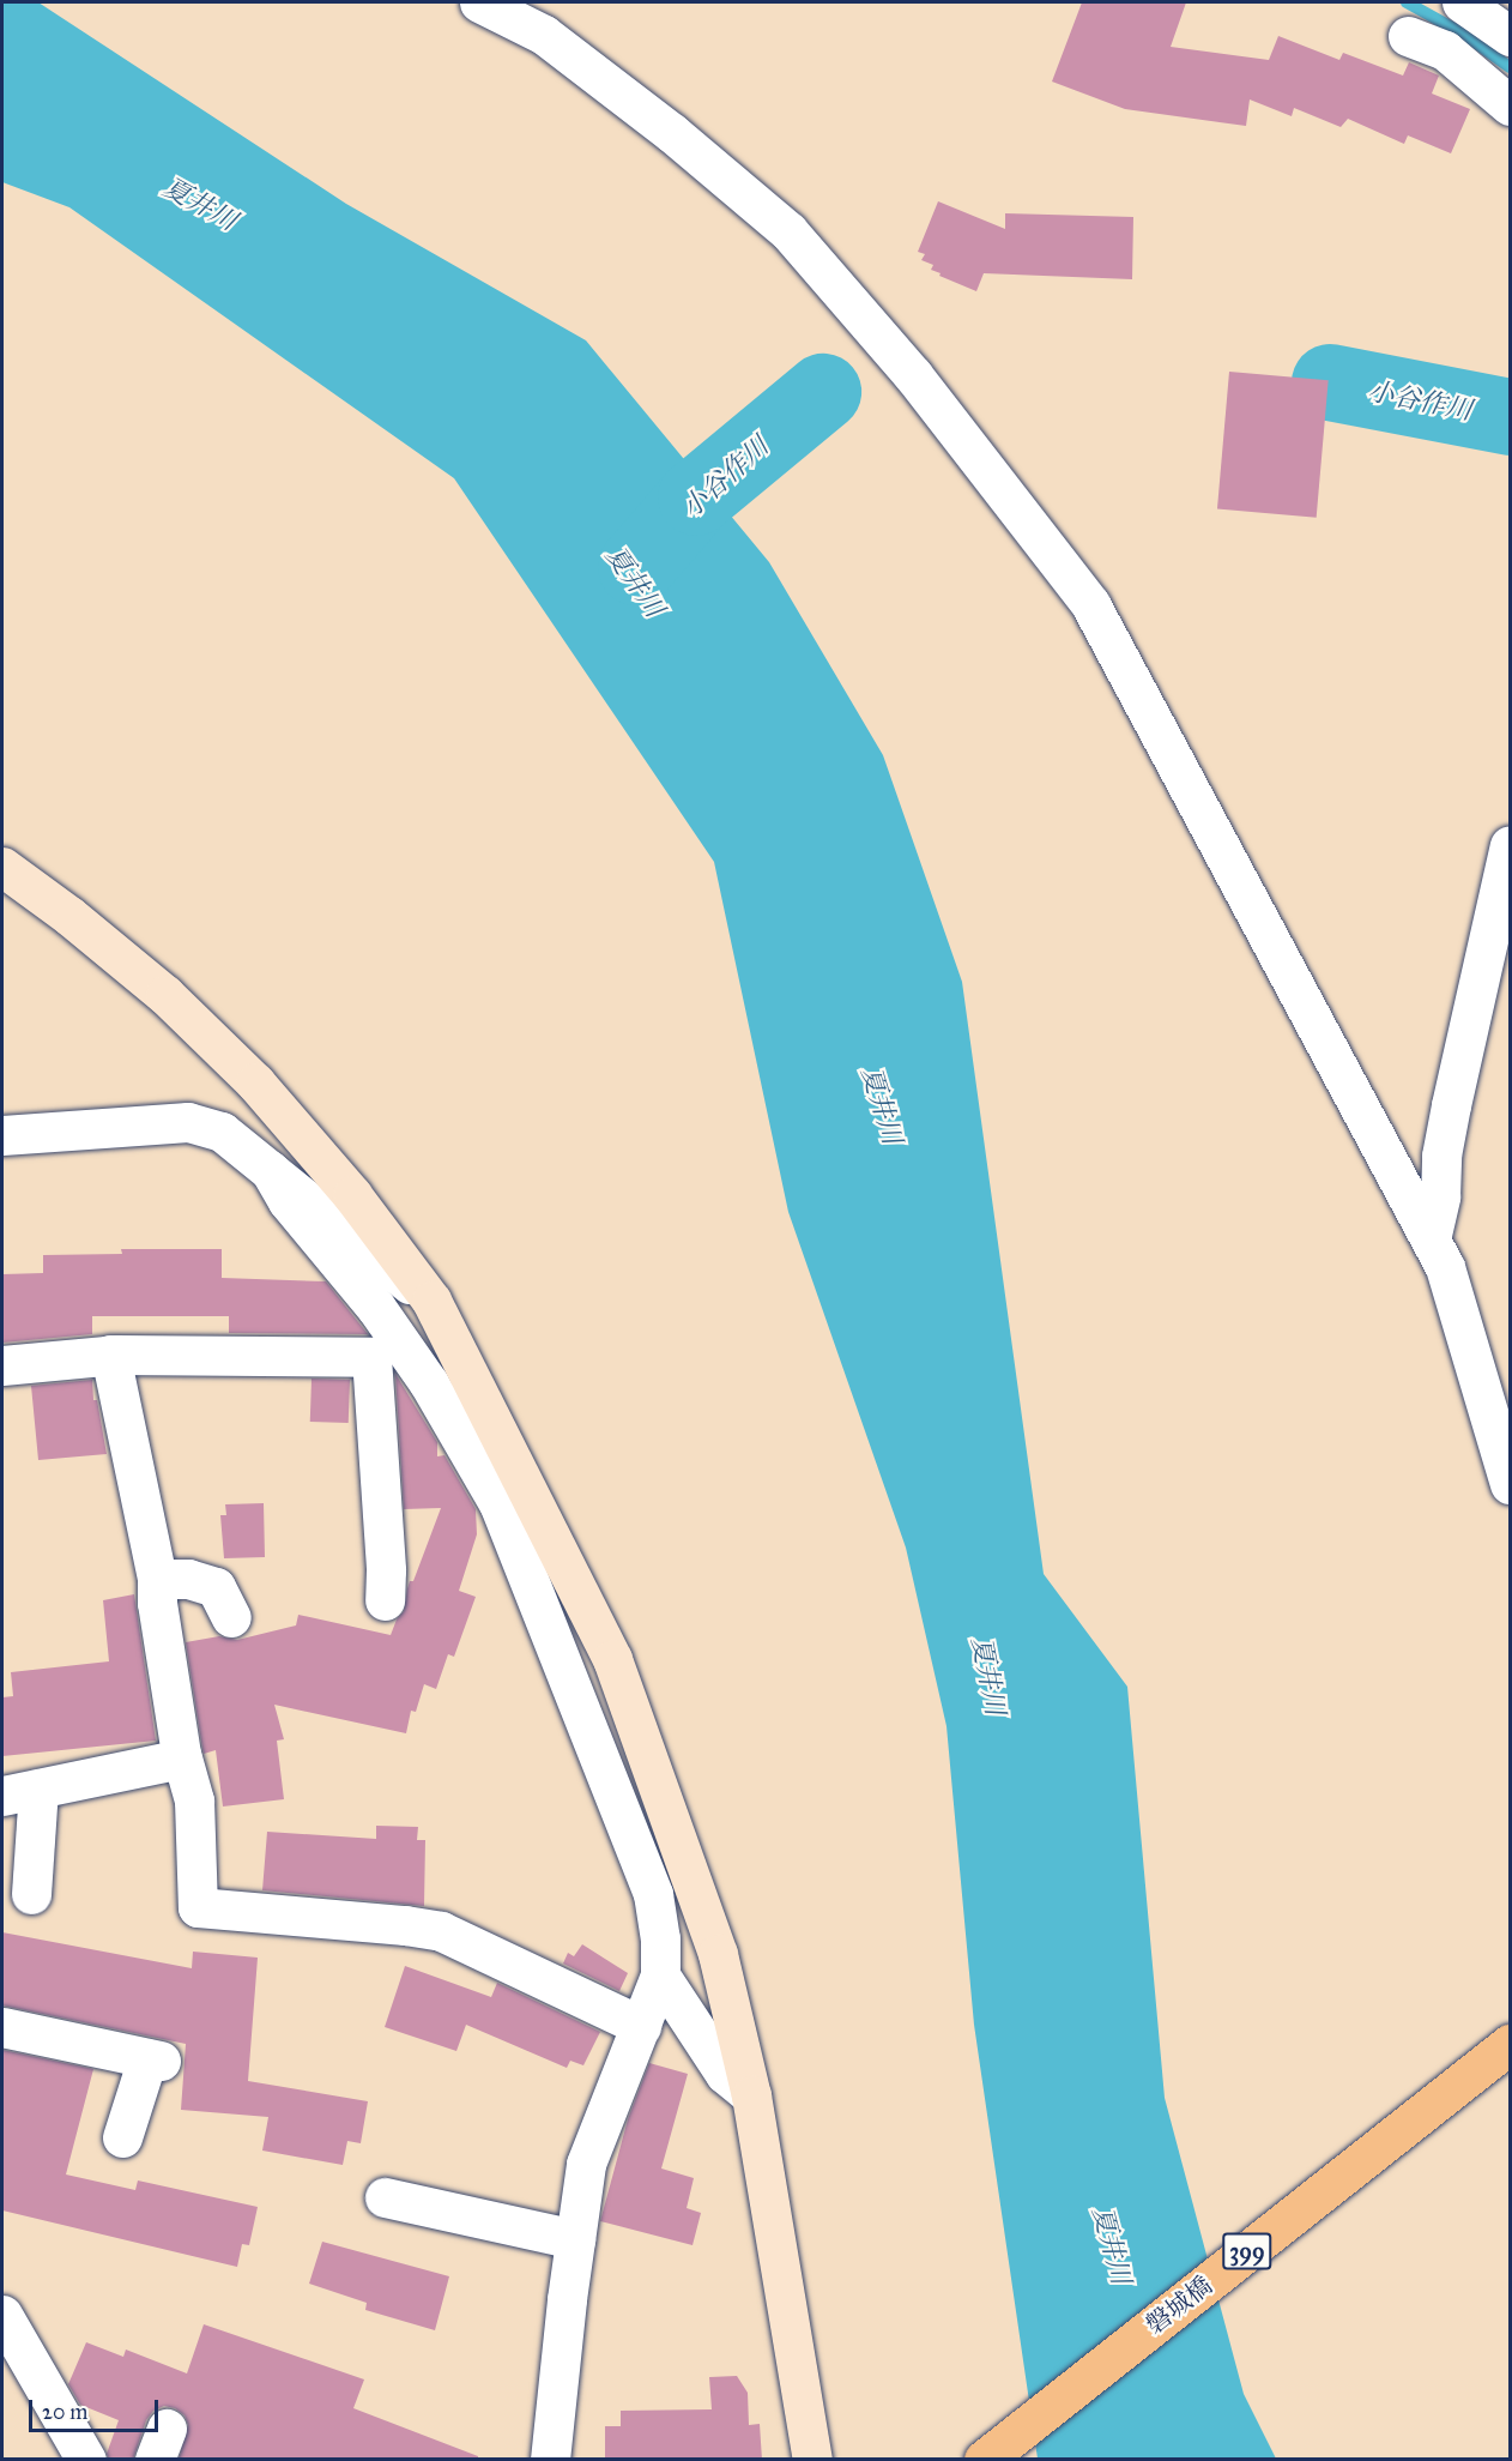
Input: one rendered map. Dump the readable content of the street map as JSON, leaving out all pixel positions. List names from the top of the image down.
{
  "streets": {
    "highway": ["399", "磐城橋"]
  },
  "water": ["夏井川", "小谷作川"],
  "scale_bar": "20 m"
}
